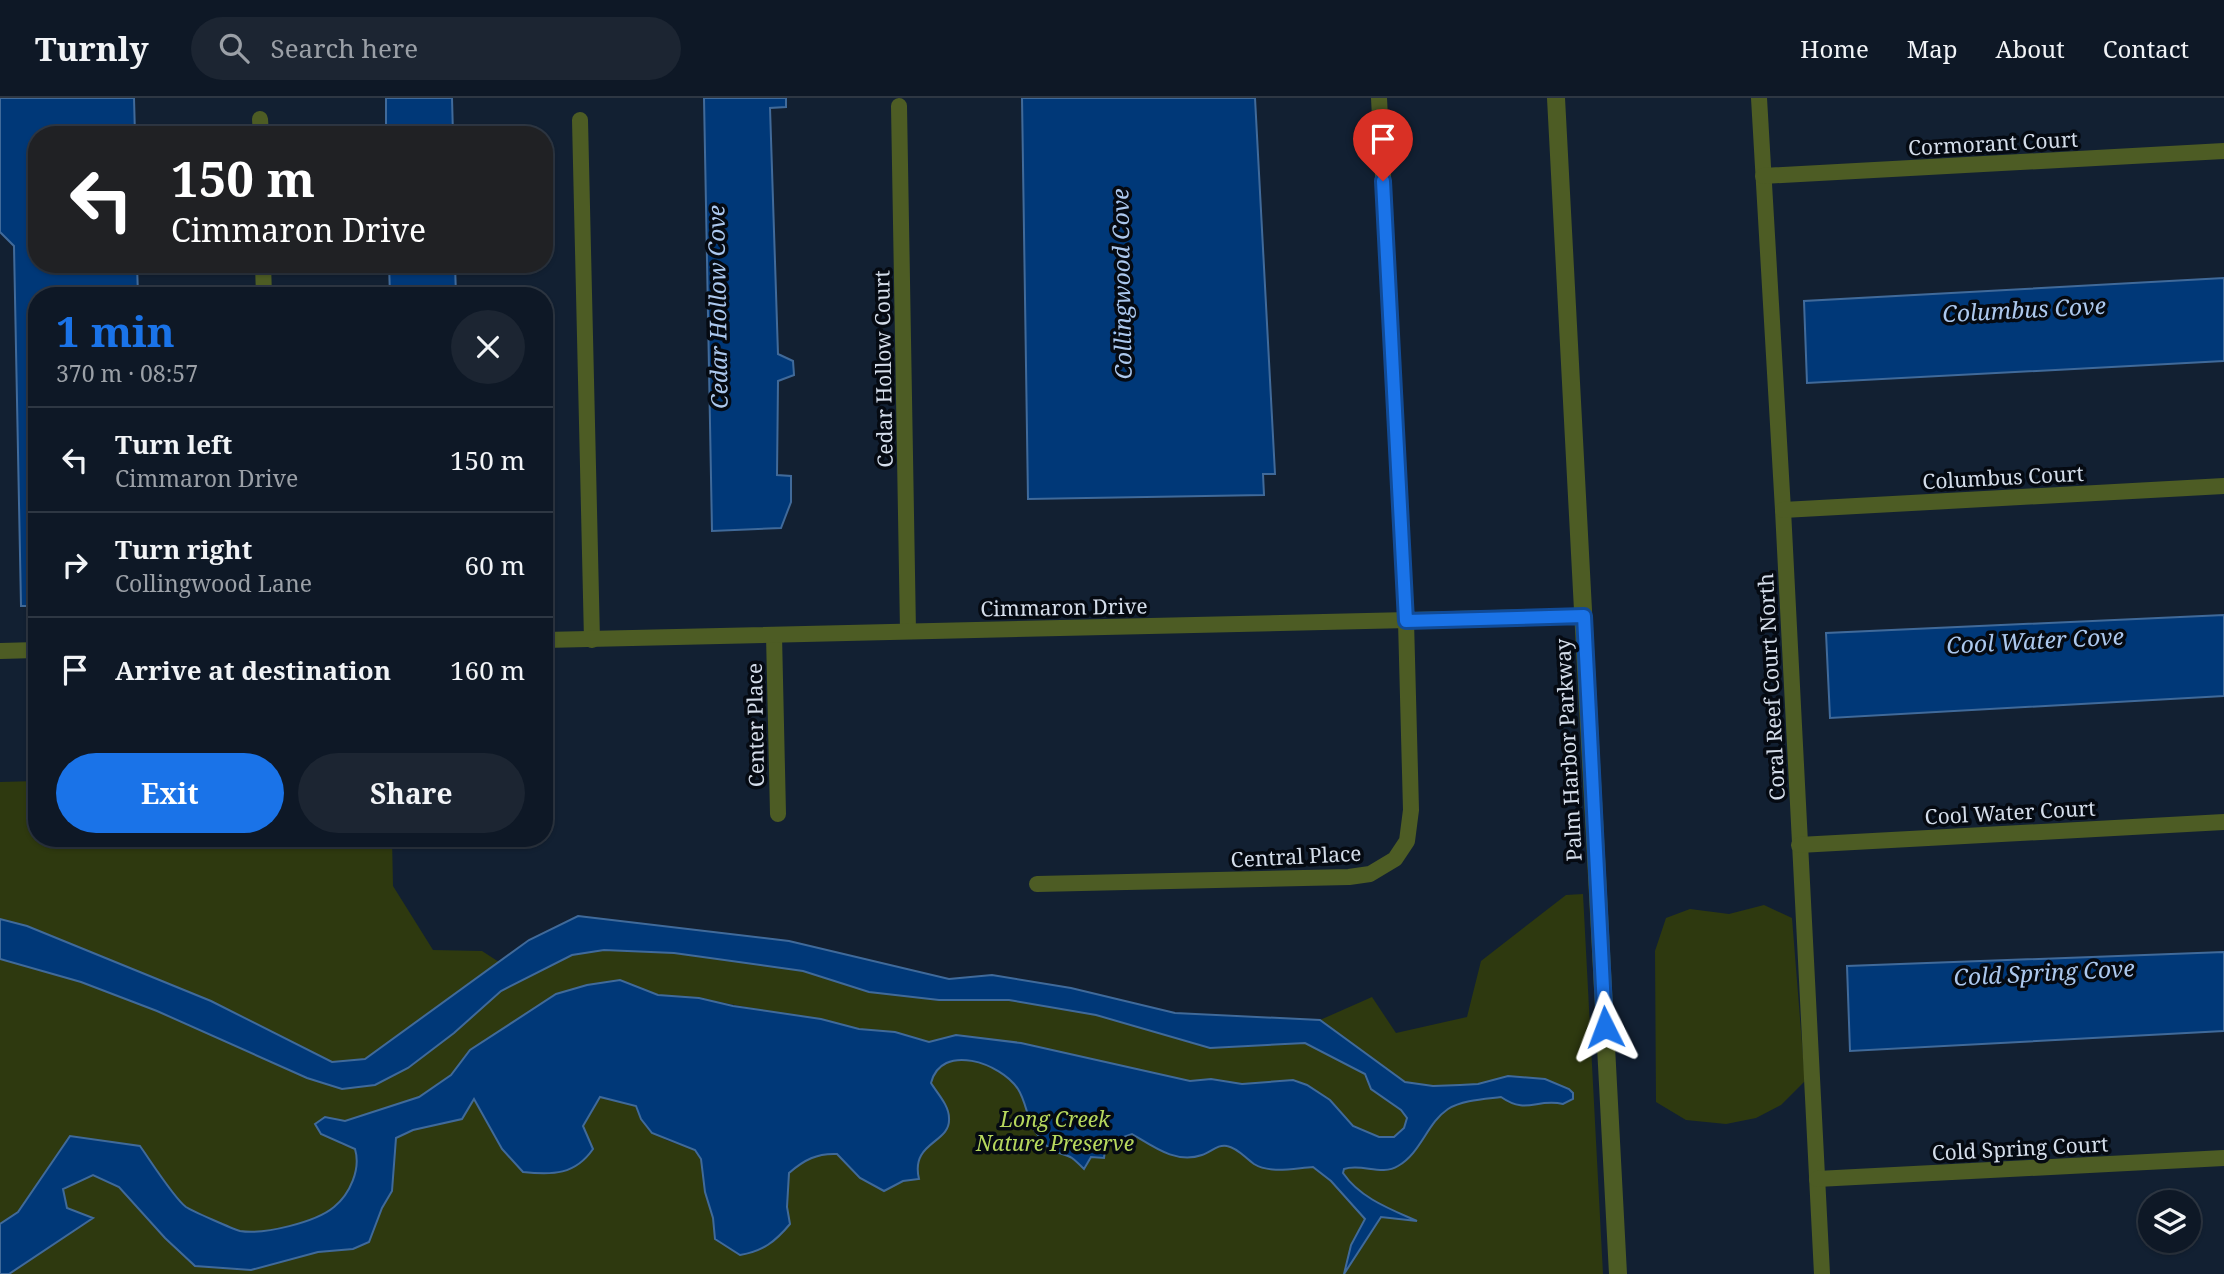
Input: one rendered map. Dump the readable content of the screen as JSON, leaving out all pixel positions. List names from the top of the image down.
{
  "streets": {
    "street": [
      "Cormorant Court",
      "Cedar Hollow Court",
      "Columbus Court",
      "Cimmaron Drive",
      "Coral Reef Court North",
      "Center Place",
      "Palm Harbor Parkway",
      "Cool Water Court",
      "Central Place",
      "Cold Spring Court"
    ]
  },
  "crossings": [
    ["Cormorant Court", "Coral Reef Court North"],
    ["Cedar Hollow Court", "Cimmaron Drive"],
    ["Columbus Court", "Coral Reef Court North"],
    ["Cimmaron Drive", "Center Place"],
    ["Cimmaron Drive", "Palm Harbor Parkway"],
    ["Cimmaron Drive", "Central Place"],
    ["Coral Reef Court North", "Cool Water Court"],
    ["Coral Reef Court North", "Cold Spring Court"]
  ],
  "water": [
    "Collingwood Cove",
    "Cedar Hollow Cove",
    "Columbus Cove",
    "Cool Water Cove",
    "Cold Spring Cove"
  ],
  "parks": ["Long Creek Nature Preserve"],
  "page": {
    "header": "Turnly",
    "search": "Search here",
    "nav": [
      "Home",
      "Map",
      "About",
      "Contact"
    ],
    "turn": ["150 m", "Cimmaron Drive"],
    "heading": ["1 min", "370 m · 08:57"],
    "list": [
      {
        "name": "Turn left",
        "note": "Cimmaron Drive",
        "value": "150 m"
      },
      {
        "name": "Turn right",
        "note": "Collingwood Lane",
        "value": "60 m"
      },
      {
        "name": "Arrive at destination",
        "value": "160 m"
      }
    ],
    "buttons": ["Exit", "Share"]
  }
}
